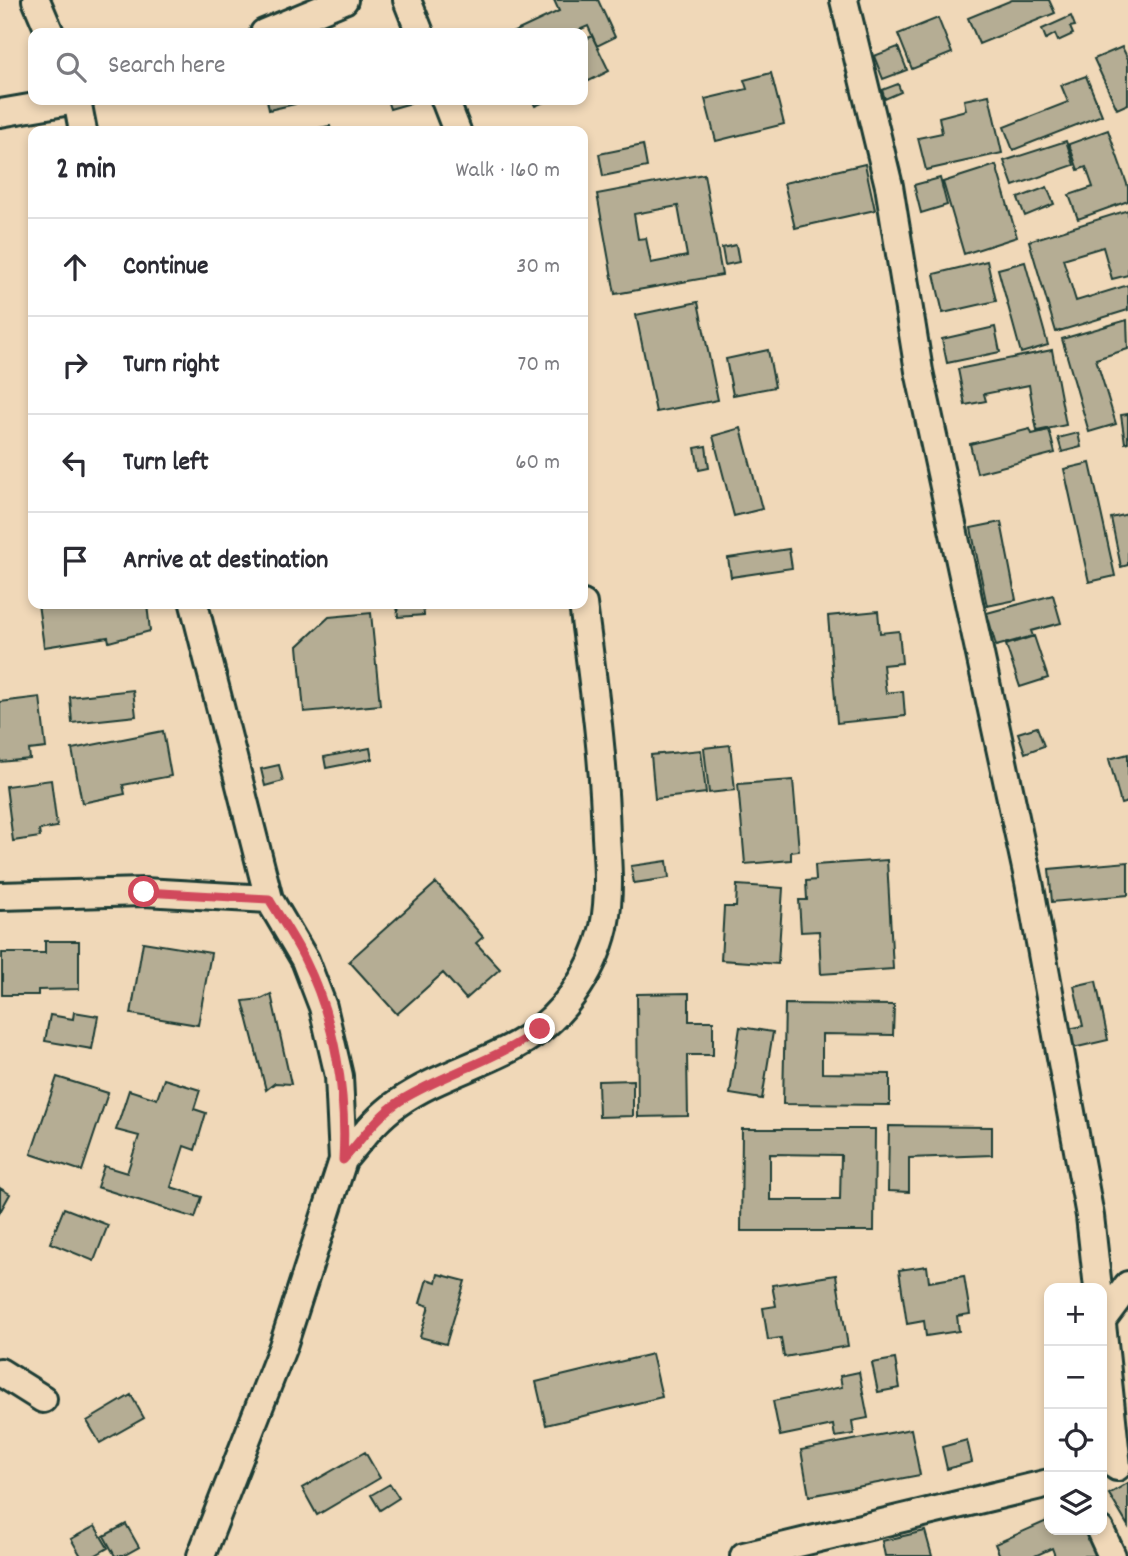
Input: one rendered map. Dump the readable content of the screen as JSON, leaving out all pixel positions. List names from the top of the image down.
{
  "page": {
    "search": "Search here",
    "heading": ["2 min", "Walk · 160 m"],
    "list": [
      ["Continue", "30 m"],
      ["Turn right", "70 m"],
      ["Turn left", "60 m"],
      "Arrive at destination"
    ],
    "map_buttons": ["+", "−"]
  }
}
